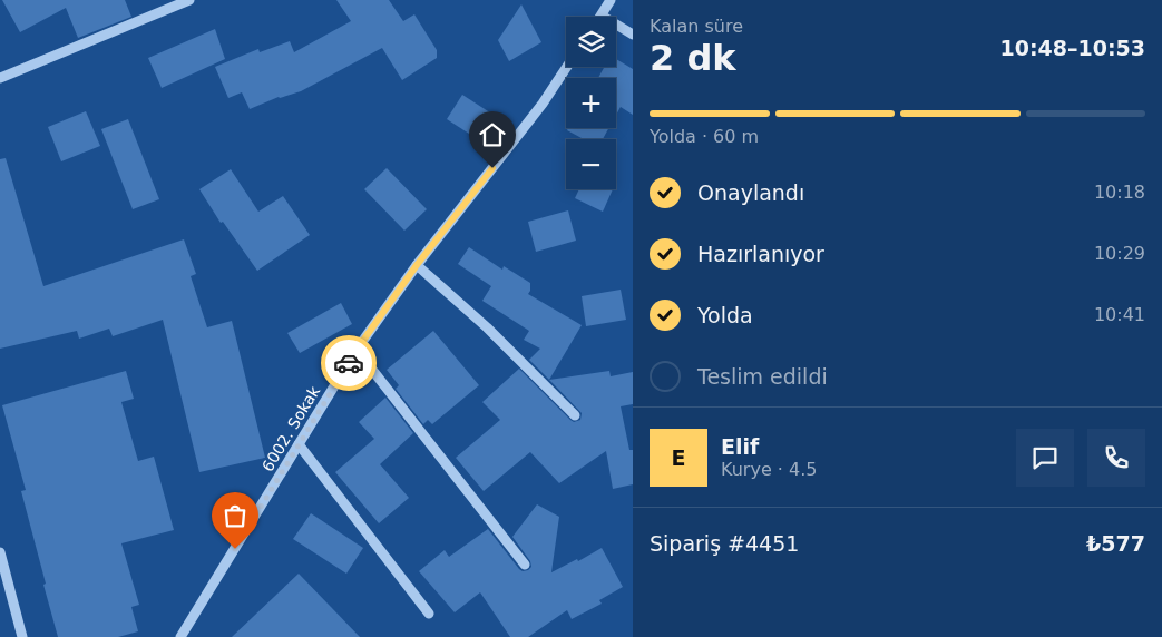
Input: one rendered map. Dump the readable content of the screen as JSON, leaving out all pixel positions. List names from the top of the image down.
{
  "streets": {
    "street": ["6002. Sokak"]
  },
  "page": {
    "heading": ["2 dk", "Kalan süre", "10:48–10:53"],
    "panel": [
      "Elif",
      "Kurye · 4.5",
      "Sipariş #4451",
      "₺577"
    ],
    "map_buttons": ["+", "−"],
    "bar": "Yolda · 60 m",
    "list": [
      ["Onaylandı", "10:18"],
      ["Hazırlanıyor", "10:29"],
      ["Yolda", "10:41"],
      "Teslim edildi"
    ],
    "round": "E"
  }
}
